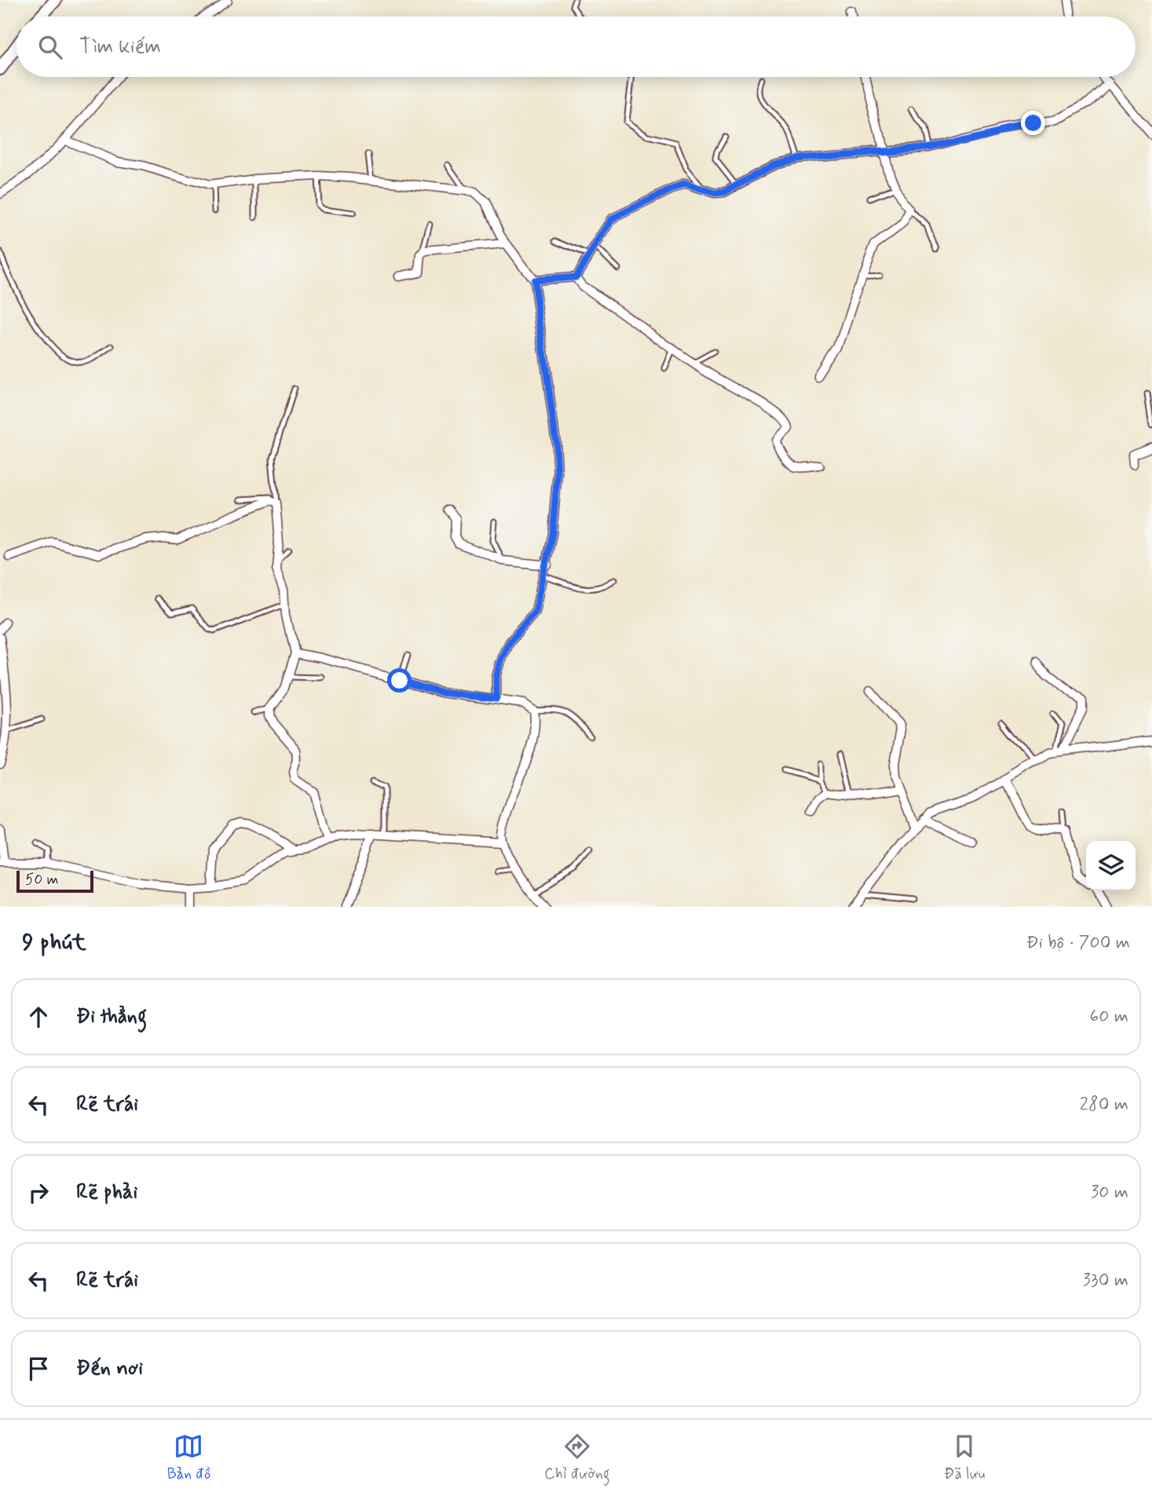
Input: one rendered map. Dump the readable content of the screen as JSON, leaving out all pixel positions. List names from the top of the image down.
{
  "scale_bar": "50 m",
  "page": {
    "search": "Tìm kiếm",
    "scale": "50 m",
    "heading": ["9 phút", "Đi bộ · 700 m"],
    "list": [
      ["Đi thẳng", "60 m"],
      ["Rẽ trái", "280 m"],
      ["Rẽ phải", "30 m"],
      ["Rẽ trái", "330 m"],
      "Đến nơi"
    ],
    "nav": ["Bản đồ", "Chỉ đường", "Đã lưu"]
  }
}
